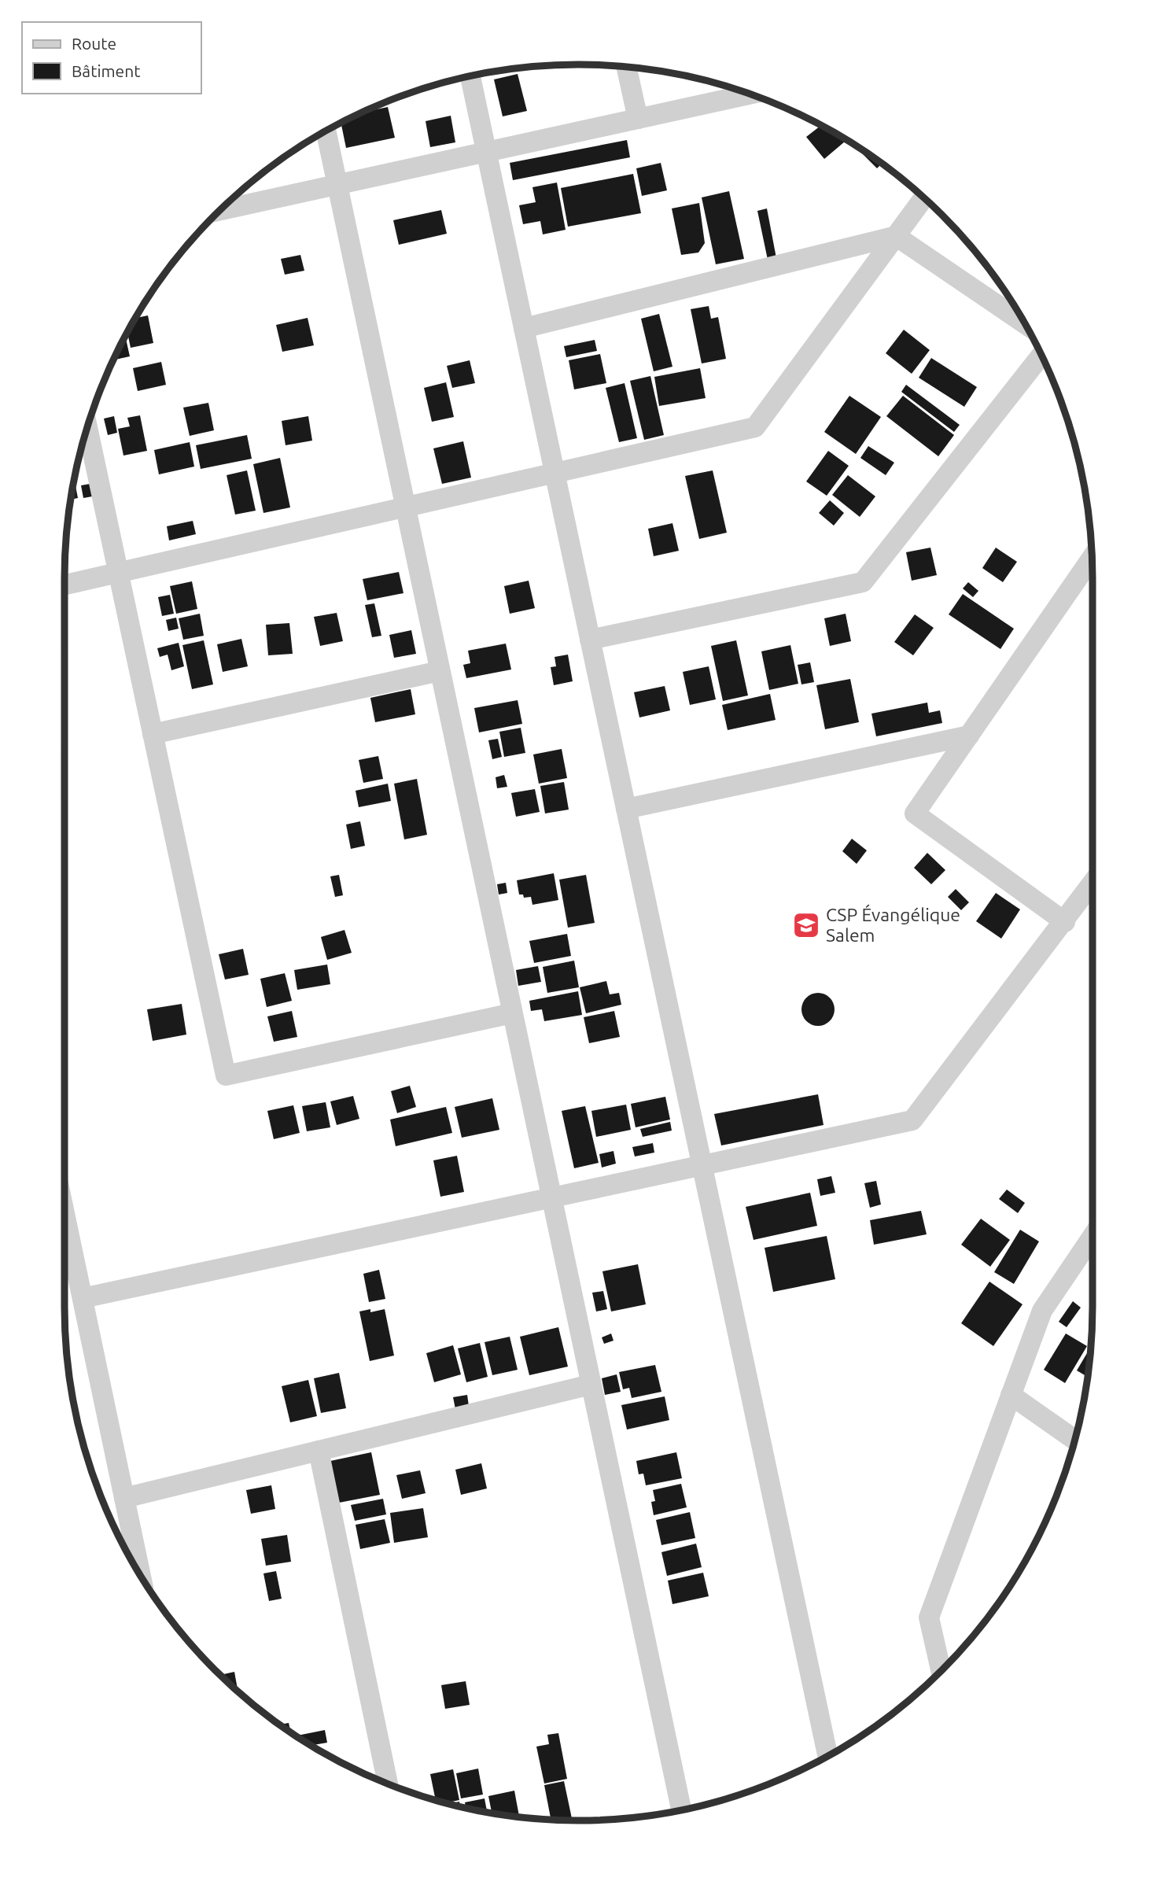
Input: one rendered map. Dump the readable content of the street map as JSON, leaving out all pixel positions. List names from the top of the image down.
{
  "places": {
    "school or university": ["CSP Évangélique Salem"]
  },
  "legend": ["Route", "Bâtiment"]
}
